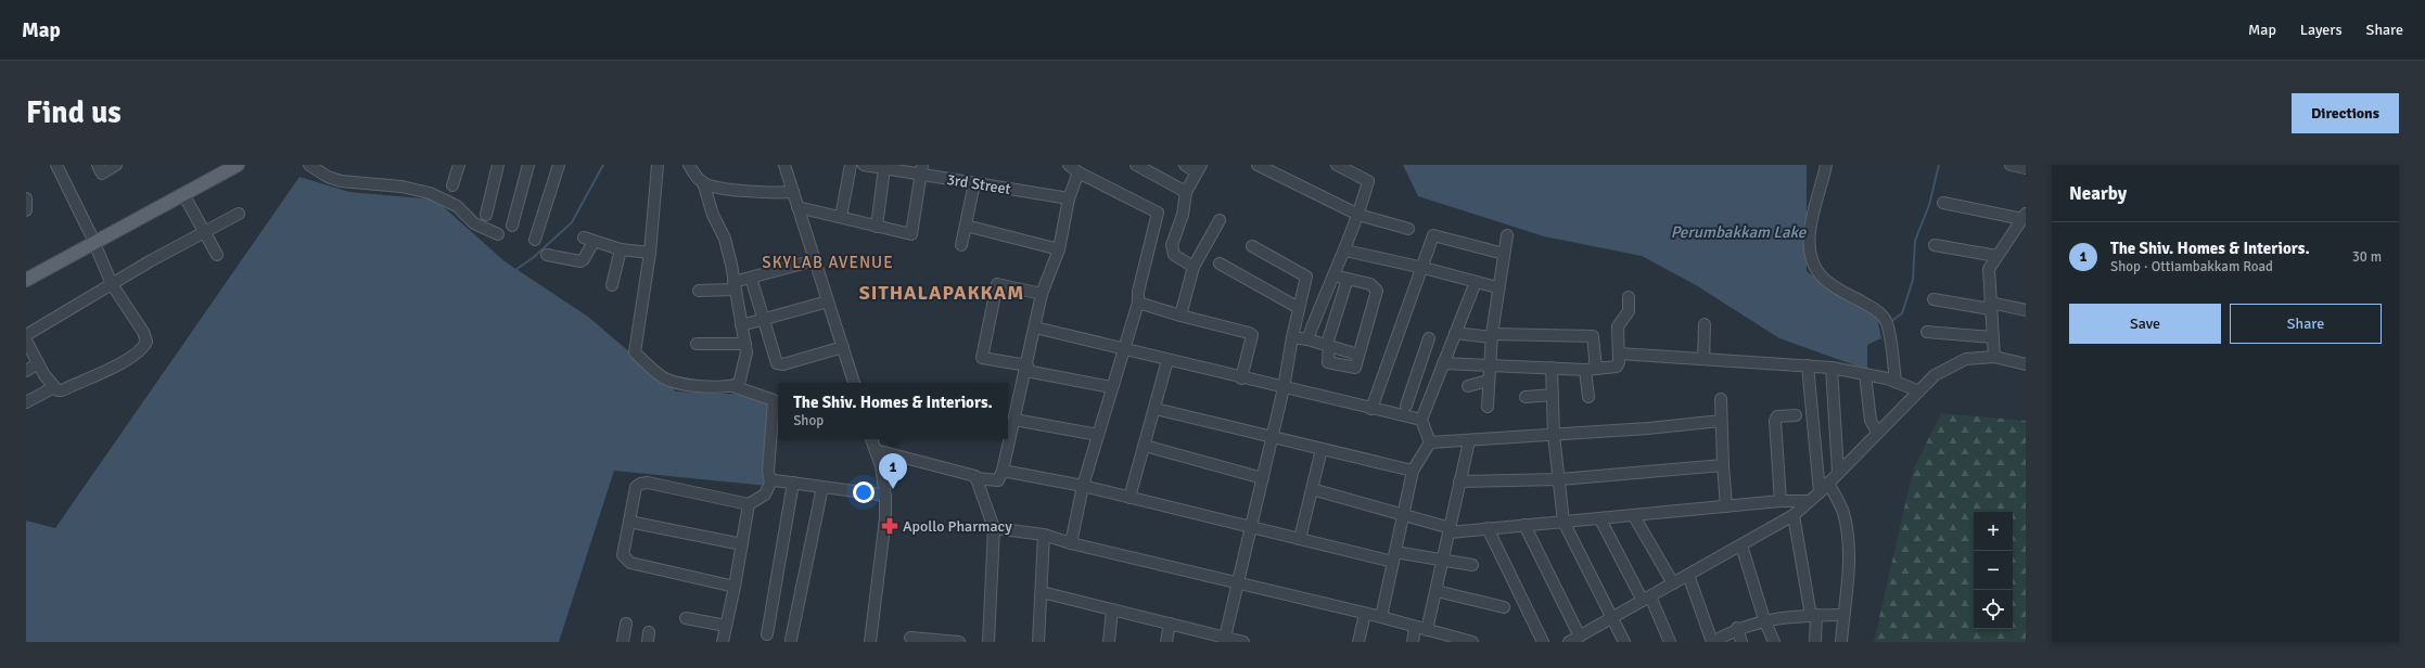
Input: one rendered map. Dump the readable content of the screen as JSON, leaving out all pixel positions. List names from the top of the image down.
{
  "streets": {
    "street": ["3rd Street"]
  },
  "districts": ["SKYLAB AVENUE", "SITHALAPAKKAM"],
  "water": ["Perumbakkam Lake"],
  "places": {
    "pharmacy": ["Apollo Pharmacy"]
  },
  "page": {
    "header": "Map",
    "nav": ["Map", "Layers", "Share"],
    "buttons": [
      "Directions",
      ["Save", "Share"]
    ],
    "title": "Find us",
    "heading": "Nearby",
    "list": [
      {
        "mark": "1",
        "name": "The Shiv. Homes & Interiors.",
        "note": "Shop · Ottiambakkam Road",
        "value": "30 m"
      }
    ],
    "popup": ["The Shiv. Homes & Interiors.", "Shop"],
    "pins": "1",
    "map_buttons": ["+", "−"]
  }
}
